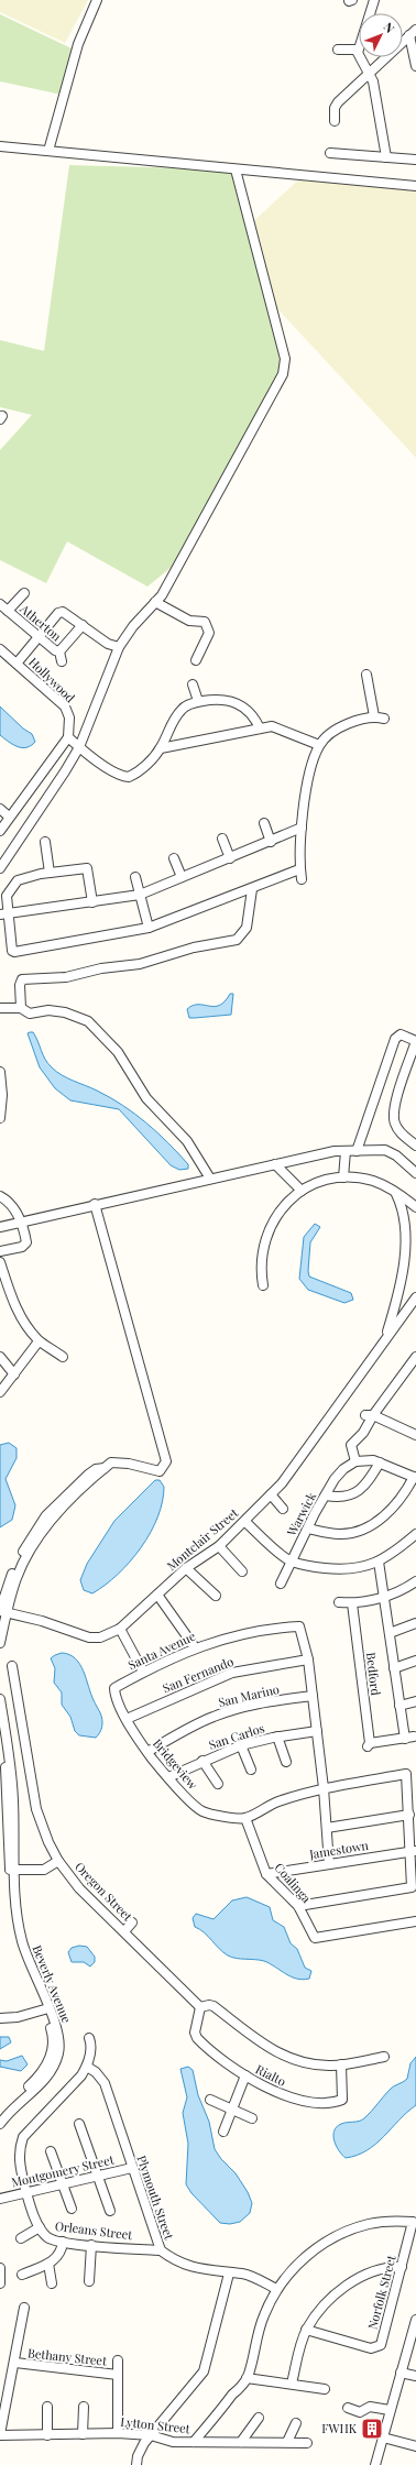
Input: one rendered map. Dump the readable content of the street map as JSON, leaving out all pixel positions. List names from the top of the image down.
{
  "streets": {
    "street": [
      "Atherton",
      "Hollywood",
      "Warwick",
      "Montclair Street",
      "Santa Avenue",
      "Bedford",
      "San Fernando",
      "San Marino",
      "San Carlos",
      "Bridgeview",
      "Jamestown",
      "Coalinga",
      "Oregon Street",
      "Beverly Avenue",
      "Rialto",
      "Montgomery Street",
      "Plymouth Street",
      "Orleans Street",
      "Norfolk Street",
      "Bethany Street",
      "Lytton Street"
    ]
  },
  "crossings": [
    ["Santa Avenue", "San Fernando"],
    ["Santa Avenue", "Bridgeview"],
    ["San Fernando", "Bridgeview"],
    ["San Marino", "Bridgeview"],
    ["San Carlos", "Bridgeview"],
    ["Bridgeview", "Coalinga"],
    ["Jamestown", "Coalinga"],
    ["Oregon Street", "Rialto"],
    ["Montgomery Street", "Plymouth Street"],
    ["Montgomery Street", "Orleans Street"],
    ["Plymouth Street", "Orleans Street"],
    ["Plymouth Street", "Norfolk Street"]
  ],
  "places": {
    "building": ["FWHK"]
  },
  "north": "top right"
}
